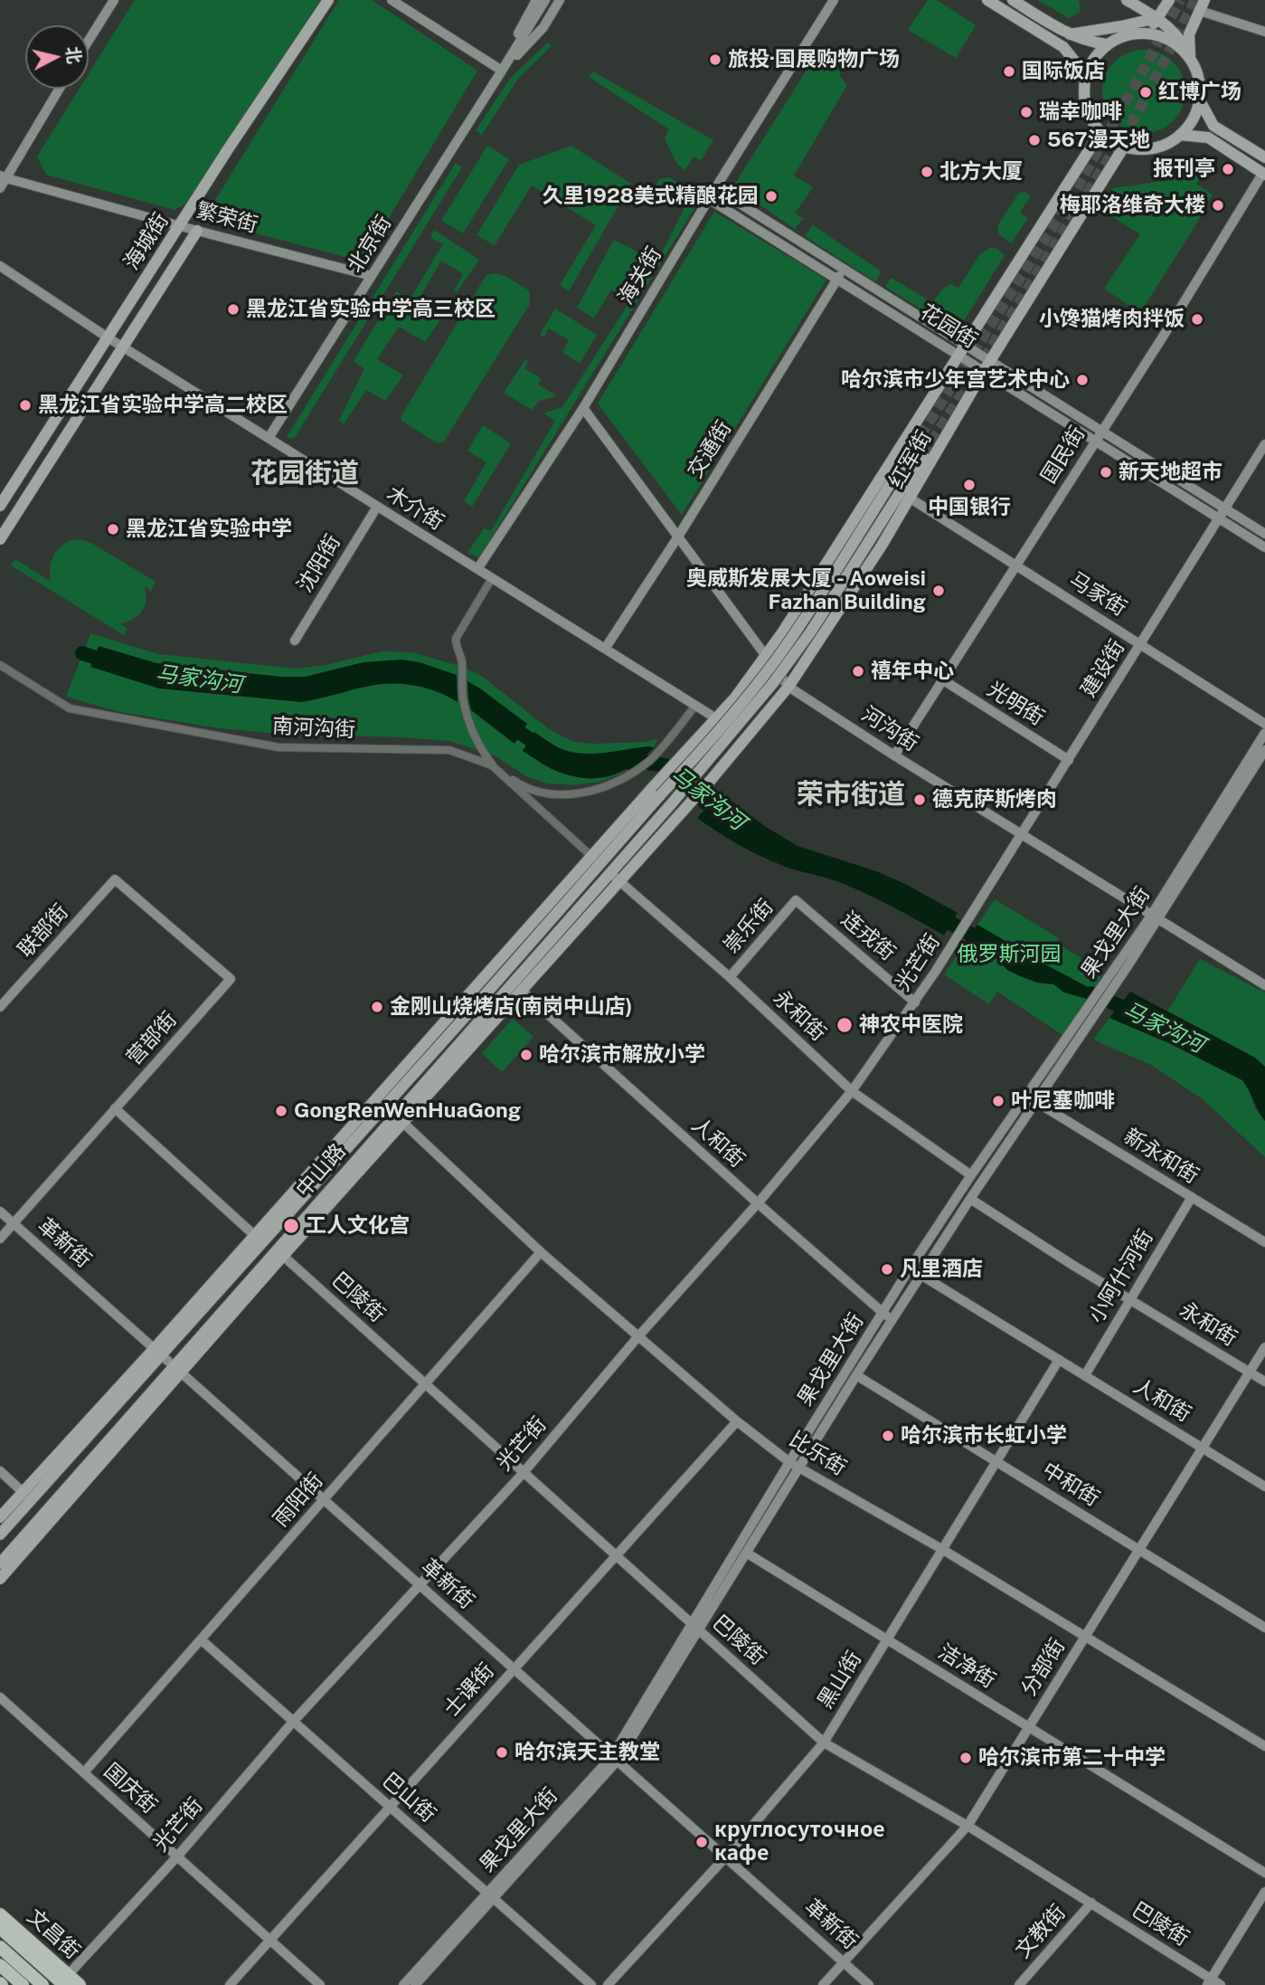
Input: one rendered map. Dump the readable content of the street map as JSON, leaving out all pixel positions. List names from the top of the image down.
{
  "streets": {
    "highway": ["文昌街"],
    "main road": ["海城街", "红军街", "中山路"],
    "street": [
      "繁荣街",
      "北京街",
      "海关街",
      "花园街",
      "交通街",
      "国民街",
      "木介街",
      "沈阳街",
      "马家街",
      "建设街",
      "光明街",
      "南河沟街",
      "河沟街",
      "崇乐街",
      "联部街",
      "果戈里大街",
      "连戎街",
      "光芒街",
      "永和街",
      "营部街",
      "人和街",
      "新永和街",
      "革新街",
      "小阿什河街",
      "巴陵街",
      "比乐街",
      "中和街",
      "雨阳街",
      "洁净街",
      "分部街",
      "黑山街",
      "士课街",
      "国庆街",
      "巴山街",
      "文教街"
    ]
  },
  "crossings": [
    ["繁荣街", "海城街"],
    ["繁荣街", "北京街"],
    ["海城街", "木介街"],
    ["北京街", "木介街"],
    ["海关街", "花园街"],
    ["海关街", "木介街"],
    ["海关街", "河沟街"],
    ["花园街", "交通街"],
    ["花园街", "国民街"],
    ["花园街", "红军街"],
    ["花园街", "建设街"],
    ["交通街", "木介街"],
    ["交通街", "河沟街"],
    ["国民街", "马家街"],
    ["国民街", "光明街"],
    ["国民街", "河沟街"],
    ["红军街", "木介街"],
    ["红军街", "马家街"],
    ["红军街", "河沟街"],
    ["红军街", "永和街"],
    ["红军街", "中山路"],
    ["木介街", "沈阳街"],
    ["马家街", "建设街"],
    ["建设街", "光明街"],
    ["建设街", "河沟街"],
    ["建设街", "光芒街"],
    ["南河沟街", "中山路"],
    ["河沟街", "果戈里大街"],
    ["崇乐街", "连戎街"],
    ["崇乐街", "永和街"],
    ["联部街", "营部街"],
    ["果戈里大街", "永和街"],
    ["果戈里大街", "人和街"],
    ["果戈里大街", "新永和街"],
    ["果戈里大街", "革新街"],
    ["果戈里大街", "巴陵街"],
    ["果戈里大街", "比乐街"],
    ["果戈里大街", "中和街"],
    ["果戈里大街", "洁净街"],
    ["果戈里大街", "巴山街"],
    ["连戎街", "光芒街"],
    ["光芒街", "永和街"],
    ["光芒街", "人和街"],
    ["光芒街", "革新街"],
    ["光芒街", "巴陵街"],
    ["光芒街", "比乐街"],
    ["光芒街", "国庆街"],
    ["光芒街", "巴山街"],
    ["光芒街", "文昌街"],
    ["永和街", "中山路"],
    ["永和街", "小阿什河街"],
    ["永和街", "分部街"],
    ["营部街", "革新街"],
    ["人和街", "小阿什河街"],
    ["人和街", "分部街"],
    ["人和街", "黑山街"],
    ["新永和街", "小阿什河街"],
    ["中山路", "革新街"],
    ["革新街", "雨阳街"],
    ["革新街", "分部街"],
    ["革新街", "黑山街"],
    ["革新街", "士课街"],
    ["巴陵街", "雨阳街"],
    ["巴陵街", "分部街"],
    ["巴陵街", "黑山街"],
    ["巴陵街", "士课街"],
    ["巴陵街", "文教街"],
    ["比乐街", "雨阳街"],
    ["比乐街", "分部街"],
    ["比乐街", "黑山街"],
    ["比乐街", "士课街"],
    ["中和街", "分部街"],
    ["中和街", "黑山街"],
    ["雨阳街", "国庆街"],
    ["雨阳街", "巴山街"],
    ["洁净街", "分部街"],
    ["洁净街", "黑山街"],
    ["士课街", "国庆街"],
    ["士课街", "巴山街"]
  ],
  "districts": ["花园街道", "荣市街道"],
  "water": ["马家沟河"],
  "parks": ["俄罗斯河园"],
  "places": [
    "旅投·国展购物广场",
    "国际饭店",
    "红博广场",
    "瑞幸咖啡",
    "567漫天地",
    "报刊亭",
    "北方大厦",
    "久里1928美式精酿花园",
    "梅耶洛维奇大楼",
    "黑龙江省实验中学高三校区",
    "小馋猫烤肉拌饭",
    "哈尔滨市少年宫艺术中心",
    "黑龙江省实验中学高二校区",
    "新天地超市",
    "中国银行",
    "黑龙江省实验中学",
    "奥威斯发展大厦 - Aoweisi Fazhan Building",
    "禧年中心",
    "德克萨斯烤肉",
    "金刚山烧烤店(南岗中山店)",
    "神农中医院",
    "哈尔滨市解放小学",
    "叶尼塞咖啡",
    "GongRenWenHuaGong",
    "工人文化宫",
    "凡里酒店",
    "哈尔滨市长虹小学",
    "哈尔滨天主教堂",
    "哈尔滨市第二十中学",
    "круглосуточное кафе"
  ],
  "north": "right"
}
